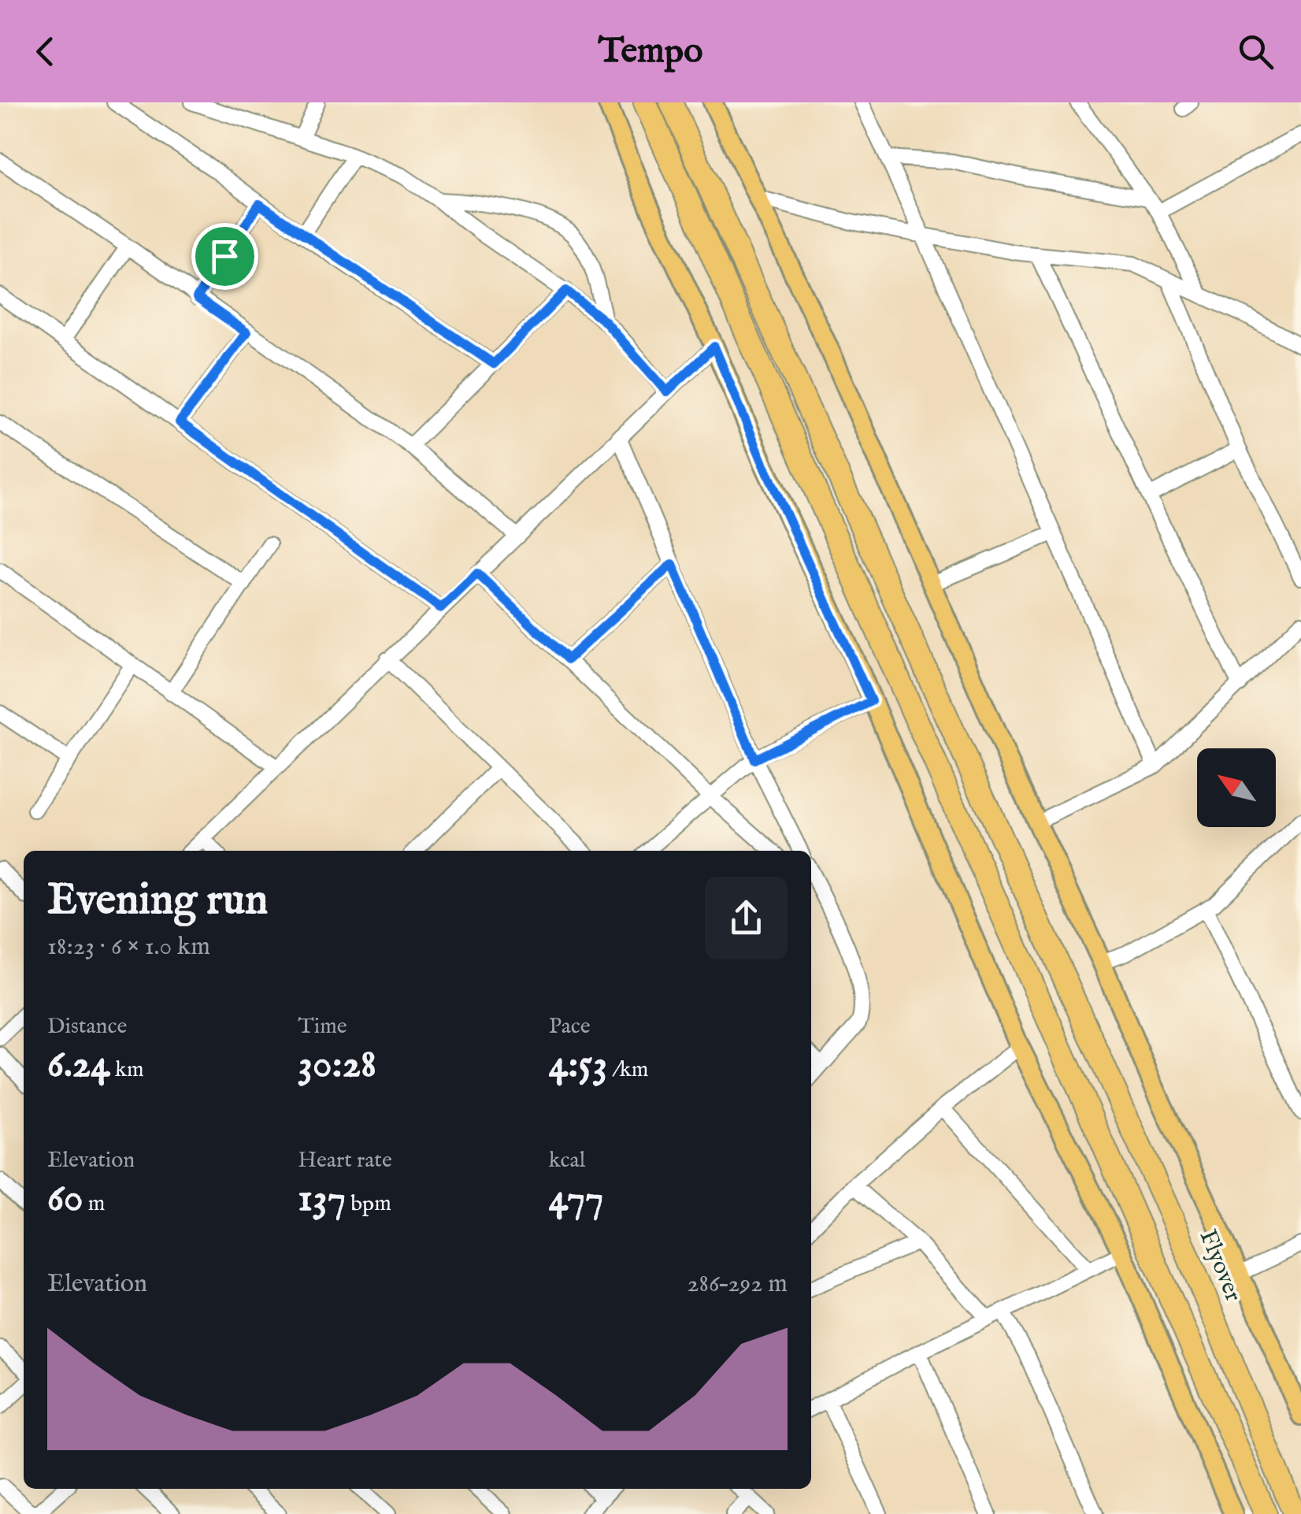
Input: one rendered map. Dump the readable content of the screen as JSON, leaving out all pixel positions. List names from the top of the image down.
{
  "streets": {
    "highway": ["Flyover"]
  },
  "north": "top left",
  "page": {
    "header": "Tempo",
    "heading": ["Evening run", "18:23 · 6 × 1.0 km"],
    "stats": [
      ["Distance", "6.24 km"],
      ["Time", "30:28"],
      ["Pace", "4:53 /km"],
      ["Elevation", "60 m"],
      ["Heart rate", "137 bpm"],
      ["kcal", "477"]
    ],
    "chart": ["Elevation", "286–292 m"]
  }
}
